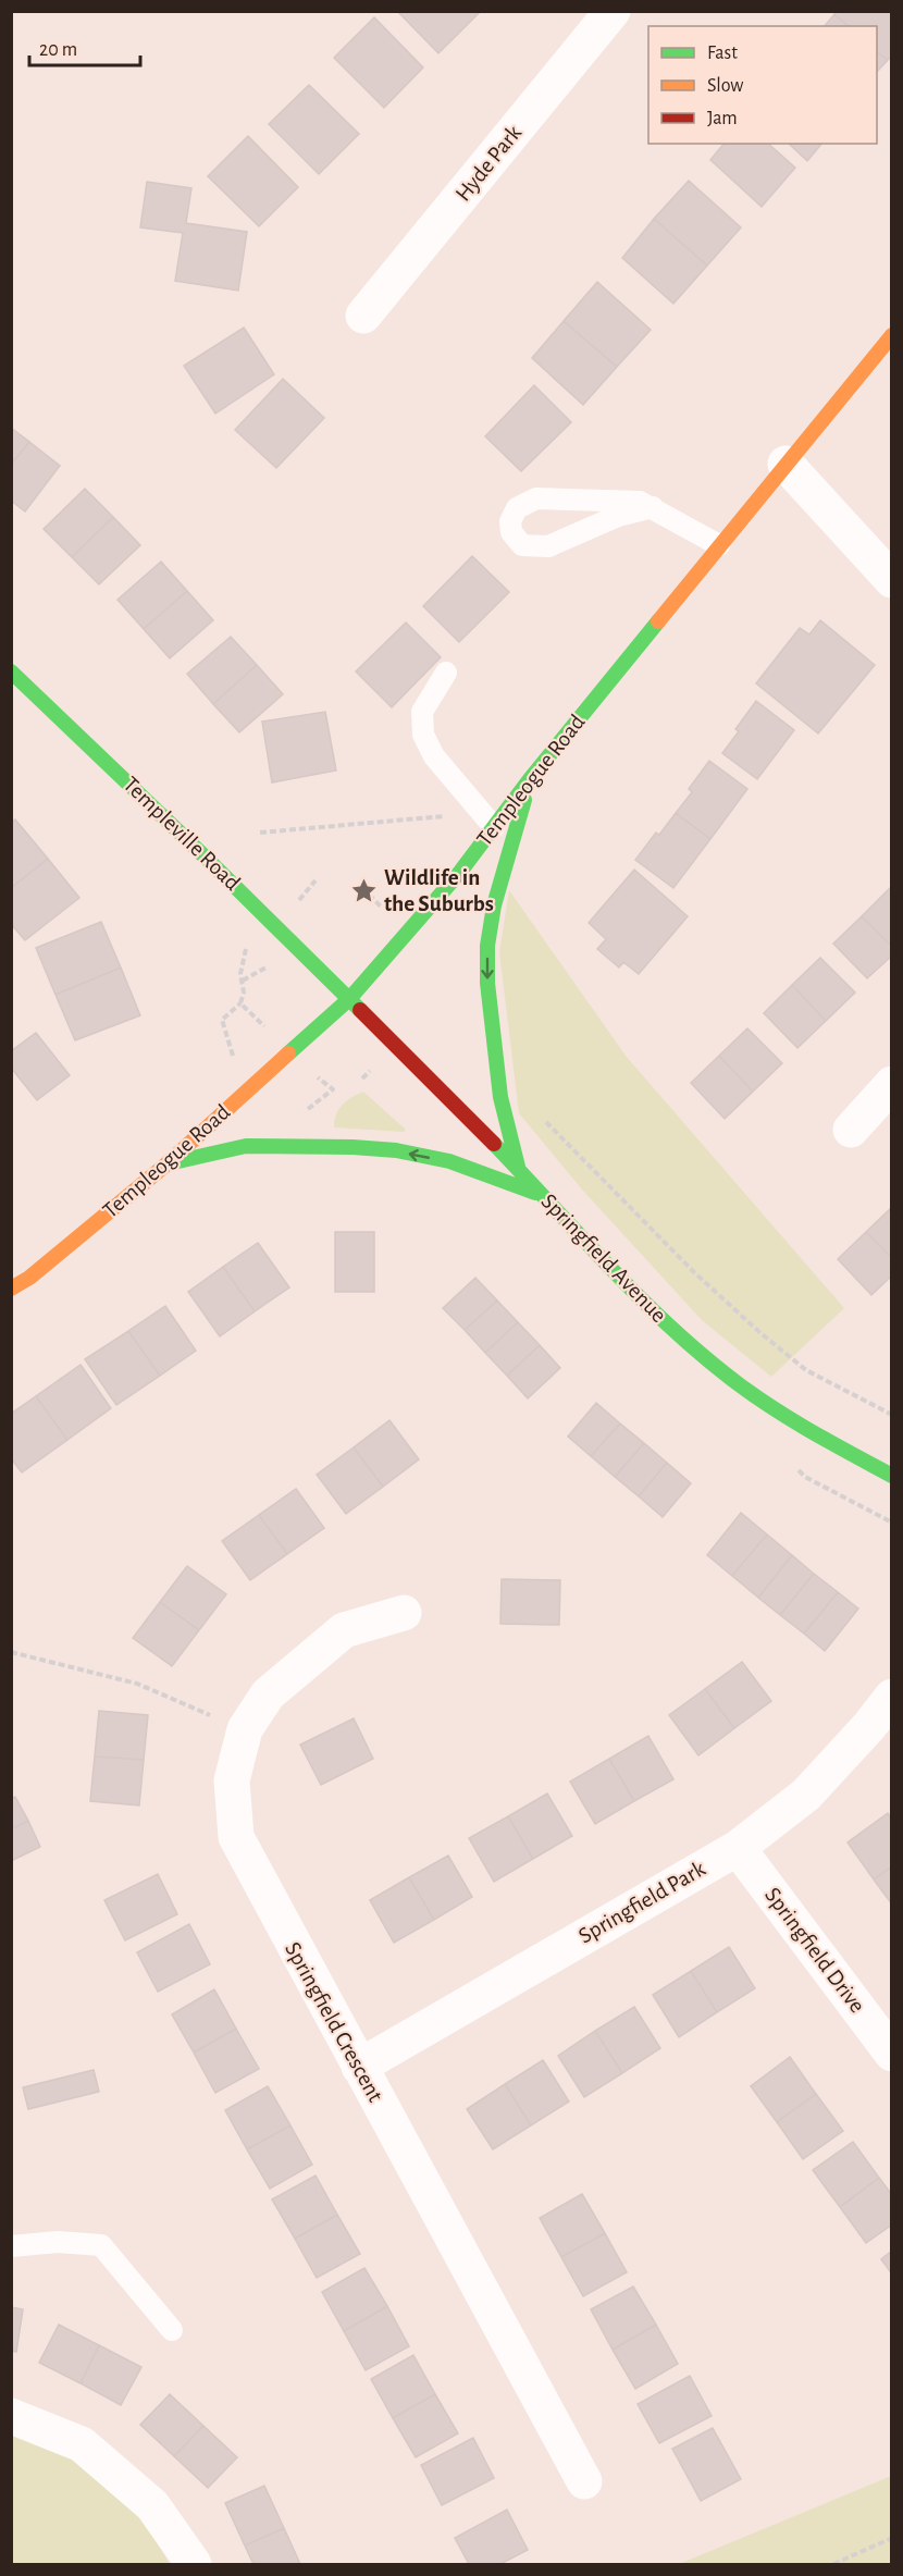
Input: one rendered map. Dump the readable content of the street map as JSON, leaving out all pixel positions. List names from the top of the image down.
{
  "streets": {
    "main road": ["Templeogue Road", "Templeville Road", "Springfield Avenue"],
    "street": [
      "Hyde Park",
      "Springfield Park",
      "Springfield Drive",
      "Springfield Crescent"
    ]
  },
  "crossings": [
    ["Templeogue Road", "Templeville Road"],
    ["Templeogue Road", "Springfield Avenue"],
    ["Templeville Road", "Springfield Avenue"],
    ["Springfield Park", "Springfield Drive"],
    ["Springfield Park", "Springfield Crescent"]
  ],
  "places": {
    "place": ["Wildlife in the Suburbs"]
  },
  "legend": ["Fast", "Slow", "Jam"],
  "scale_bar": "20 m"
}
